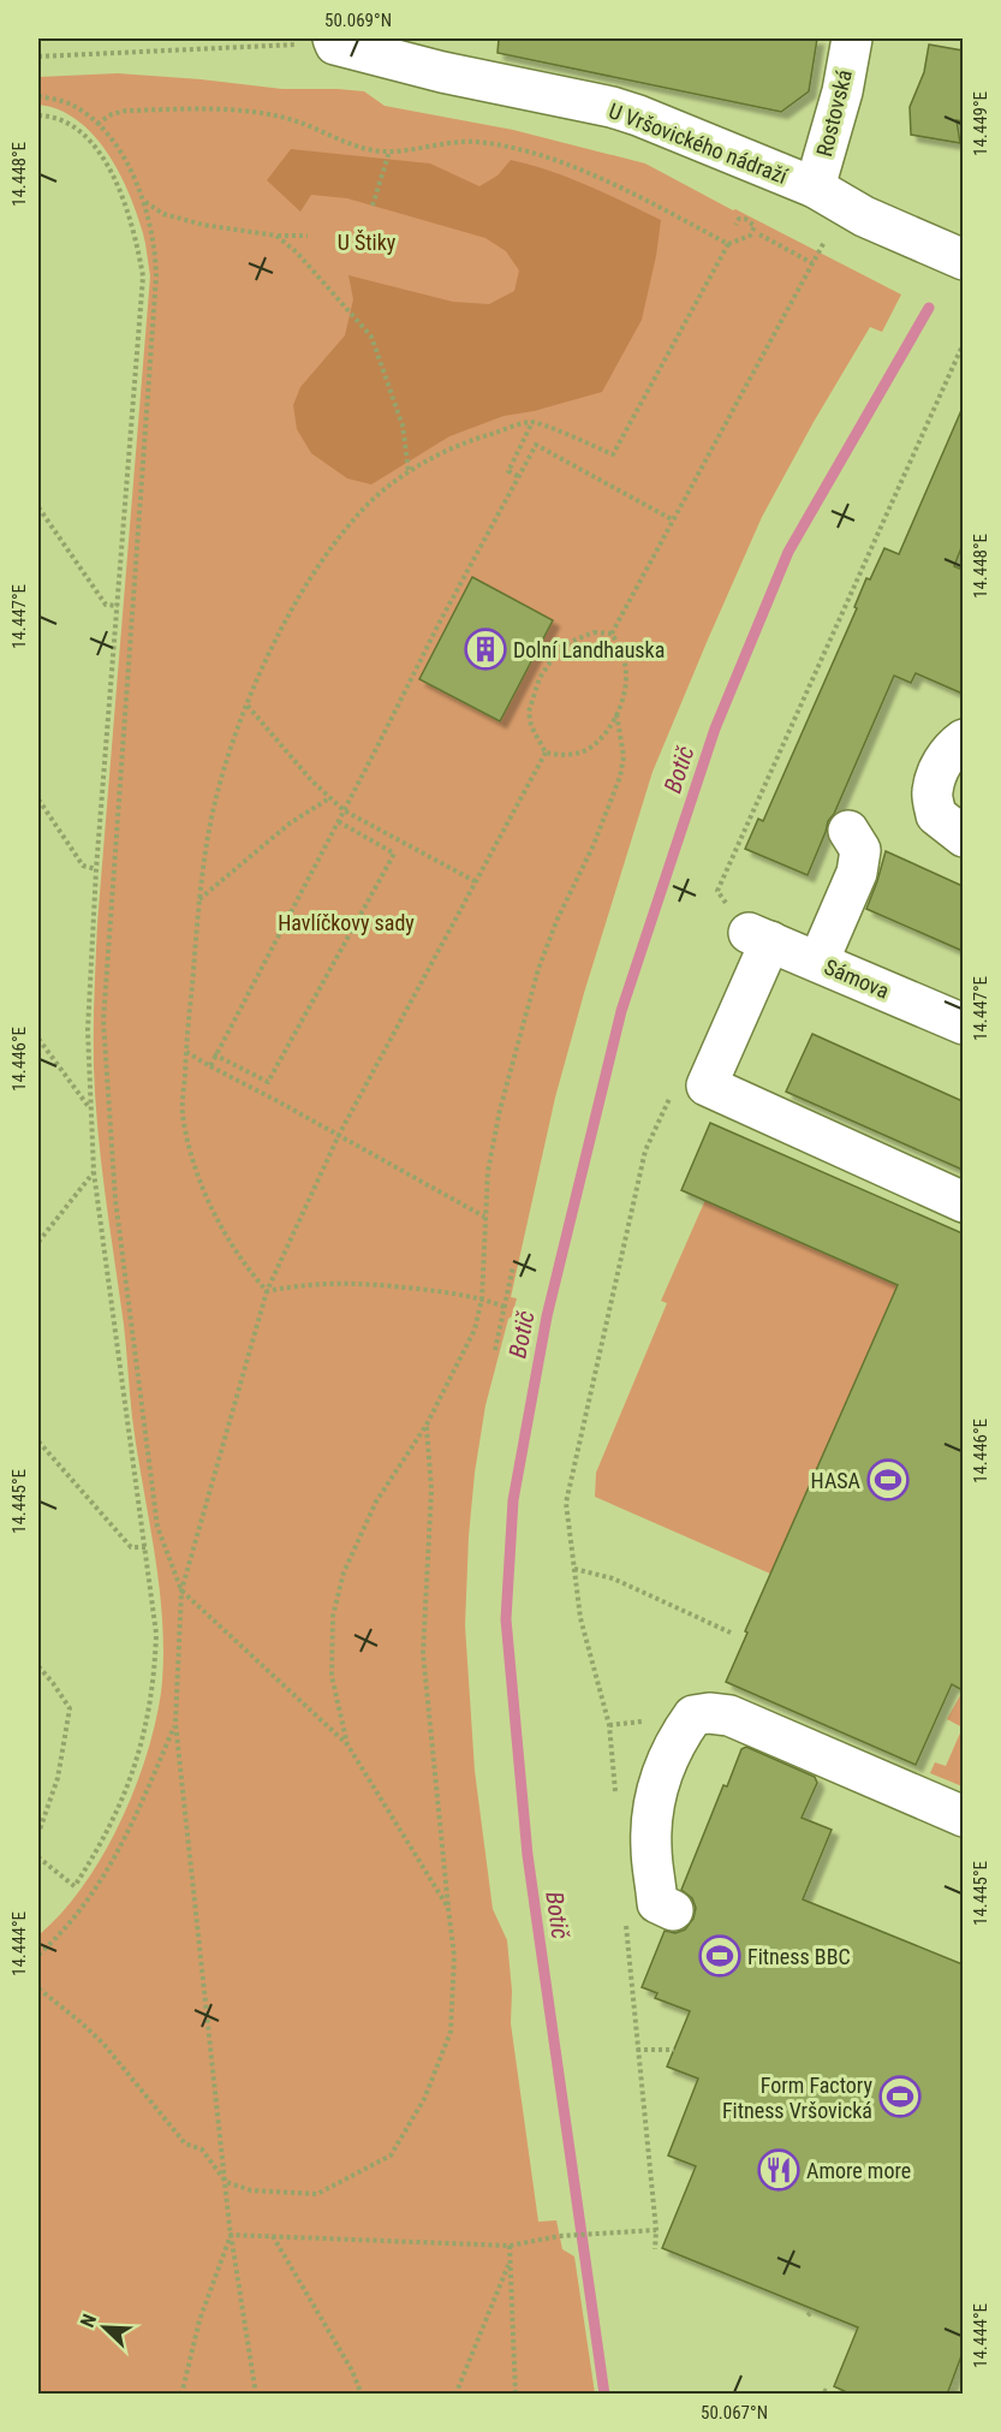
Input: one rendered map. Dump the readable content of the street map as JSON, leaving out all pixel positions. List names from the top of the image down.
{
  "streets": {
    "street": ["Rostovská", "U Vršovického nádraží", "Sámova"]
  },
  "crossings": [
    ["Rostovská", "U Vršovického nádraží"]
  ],
  "water": ["Botič"],
  "parks": ["U Štiky", "Havlíčkovy sady"],
  "places": {
    "building": ["Dolní Landhauska"],
    "sports": ["HASA", "Fitness BBC", "Form Factory Fitness Vršovická"],
    "restaurant": ["Amore more"]
  },
  "north": "top left",
  "coordinates": [
    "50.069°N",
    "14.449°E",
    "14.448°E",
    "14.447°E",
    "14.446°E",
    "14.445°E",
    "14.444°E",
    "50.067°N"
  ]
}
